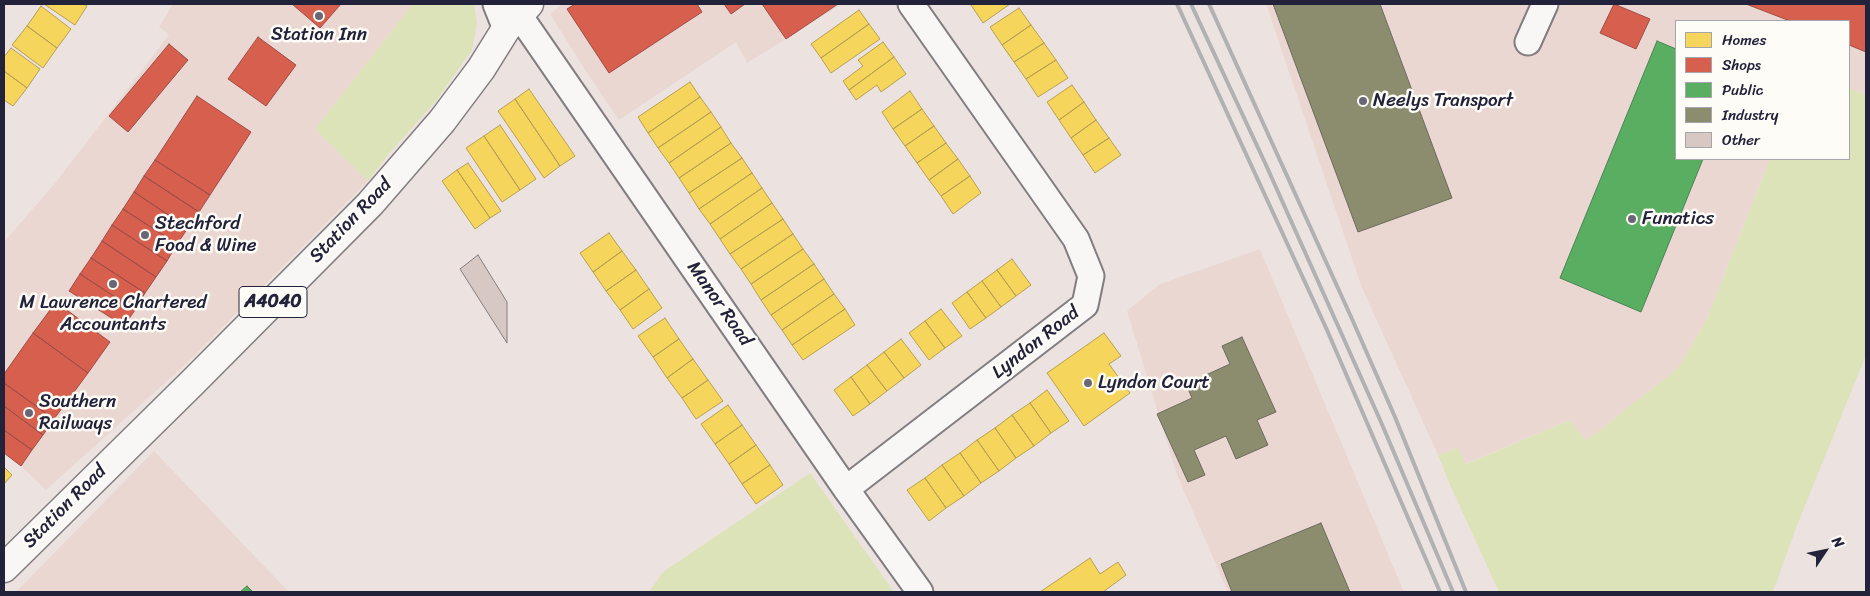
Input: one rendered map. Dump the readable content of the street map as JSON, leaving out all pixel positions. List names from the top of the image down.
{
  "streets": {
    "main road": ["Station Road", "A4040"],
    "street": ["Manor Road", "Lyndon Road"]
  },
  "crossings": [
    ["Station Road", "Manor Road"],
    ["Manor Road", "Lyndon Road"]
  ],
  "places": [
    "Station Inn",
    "Neelys Transport",
    "Funatics",
    "Stechford Food & Wine",
    "M Lawrence Chartered Accountants",
    "Lyndon Court",
    "Southern Railways"
  ],
  "legend": [
    "Homes",
    "Shops",
    "Public",
    "Industry",
    "Other"
  ],
  "north": "top right"
}
